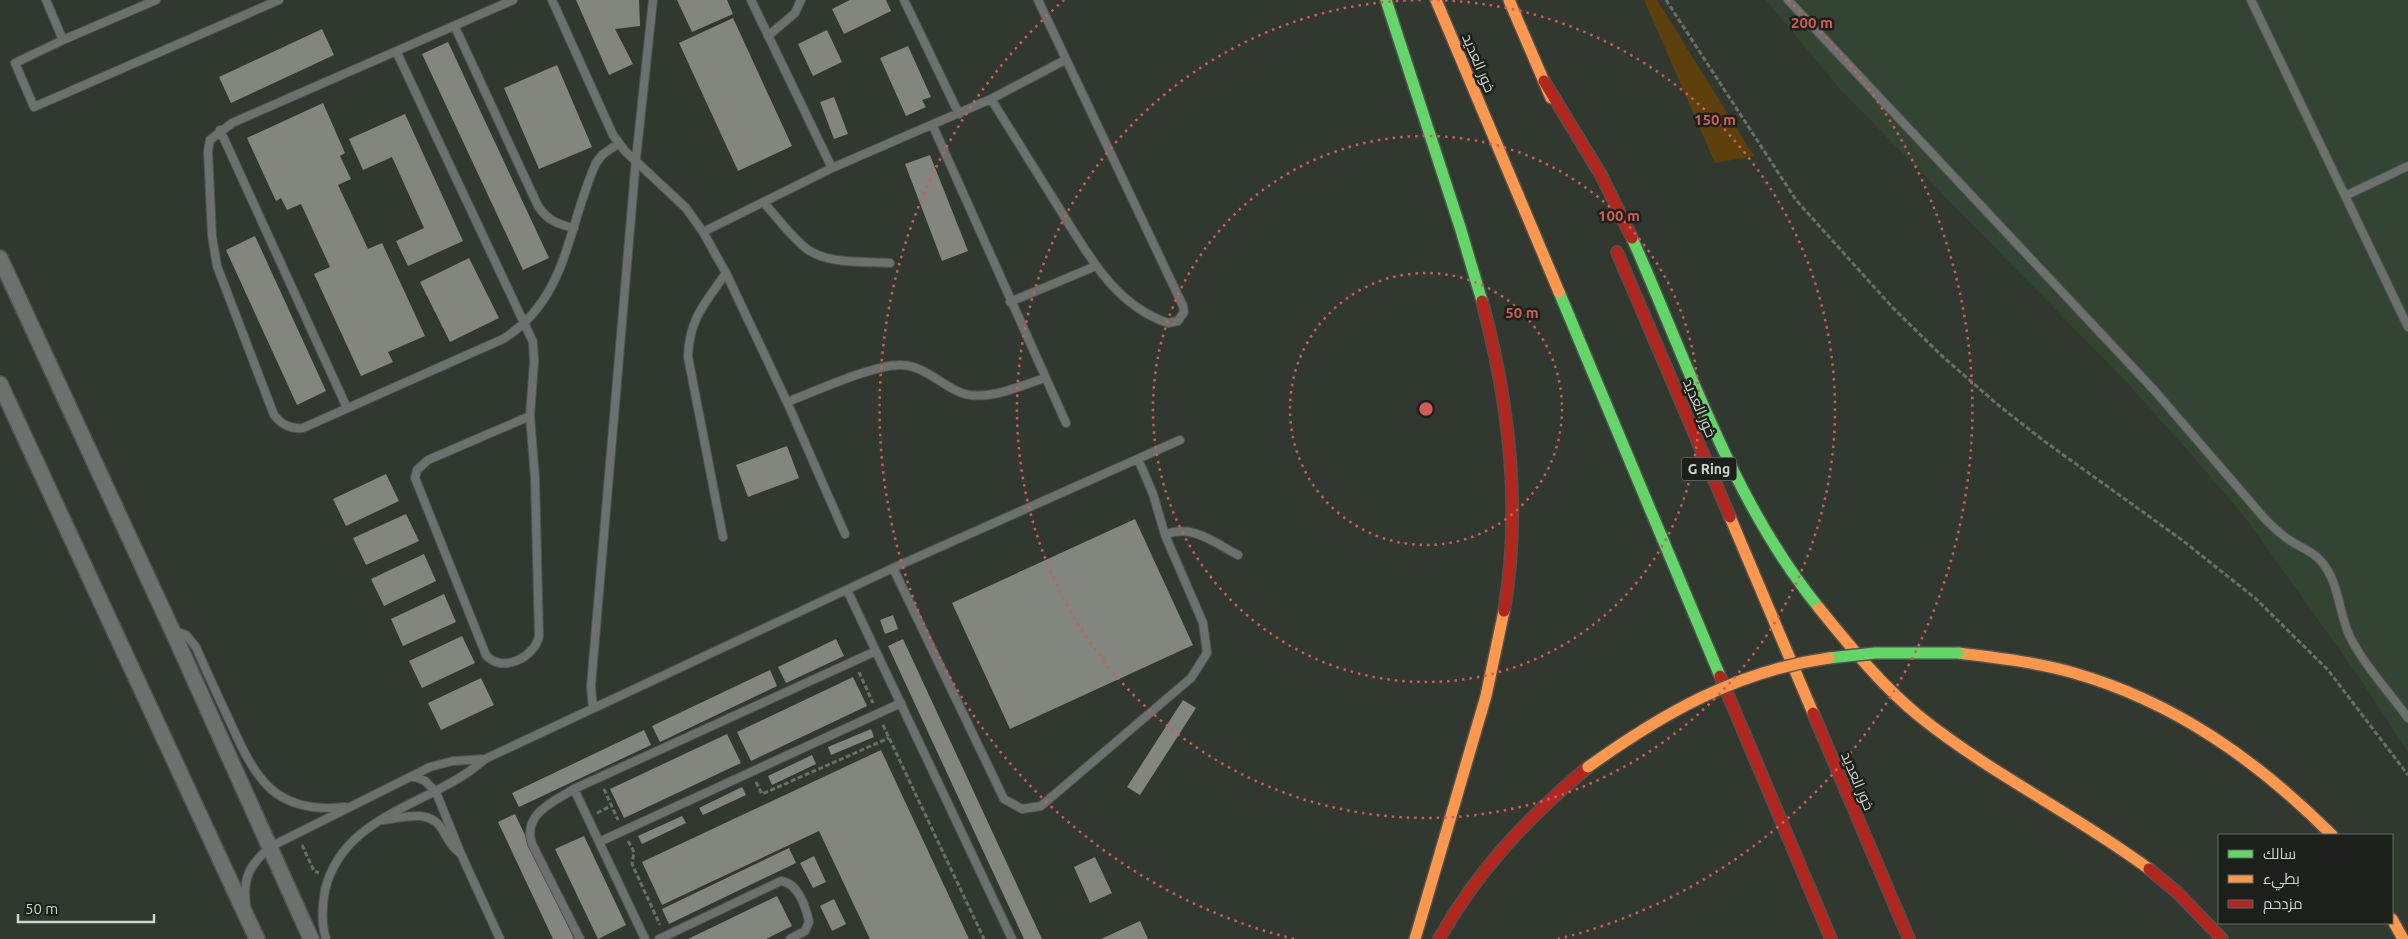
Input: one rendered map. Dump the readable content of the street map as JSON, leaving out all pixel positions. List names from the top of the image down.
{
  "streets": {
    "highway": ["خور العديد", "G Ring"]
  },
  "legend": ["سالك", "بطيء", "مزدحم"],
  "scale_bar": "50 m",
  "rings": [
    "200 m",
    "150 m",
    "100 m",
    "50 m"
  ]
}
